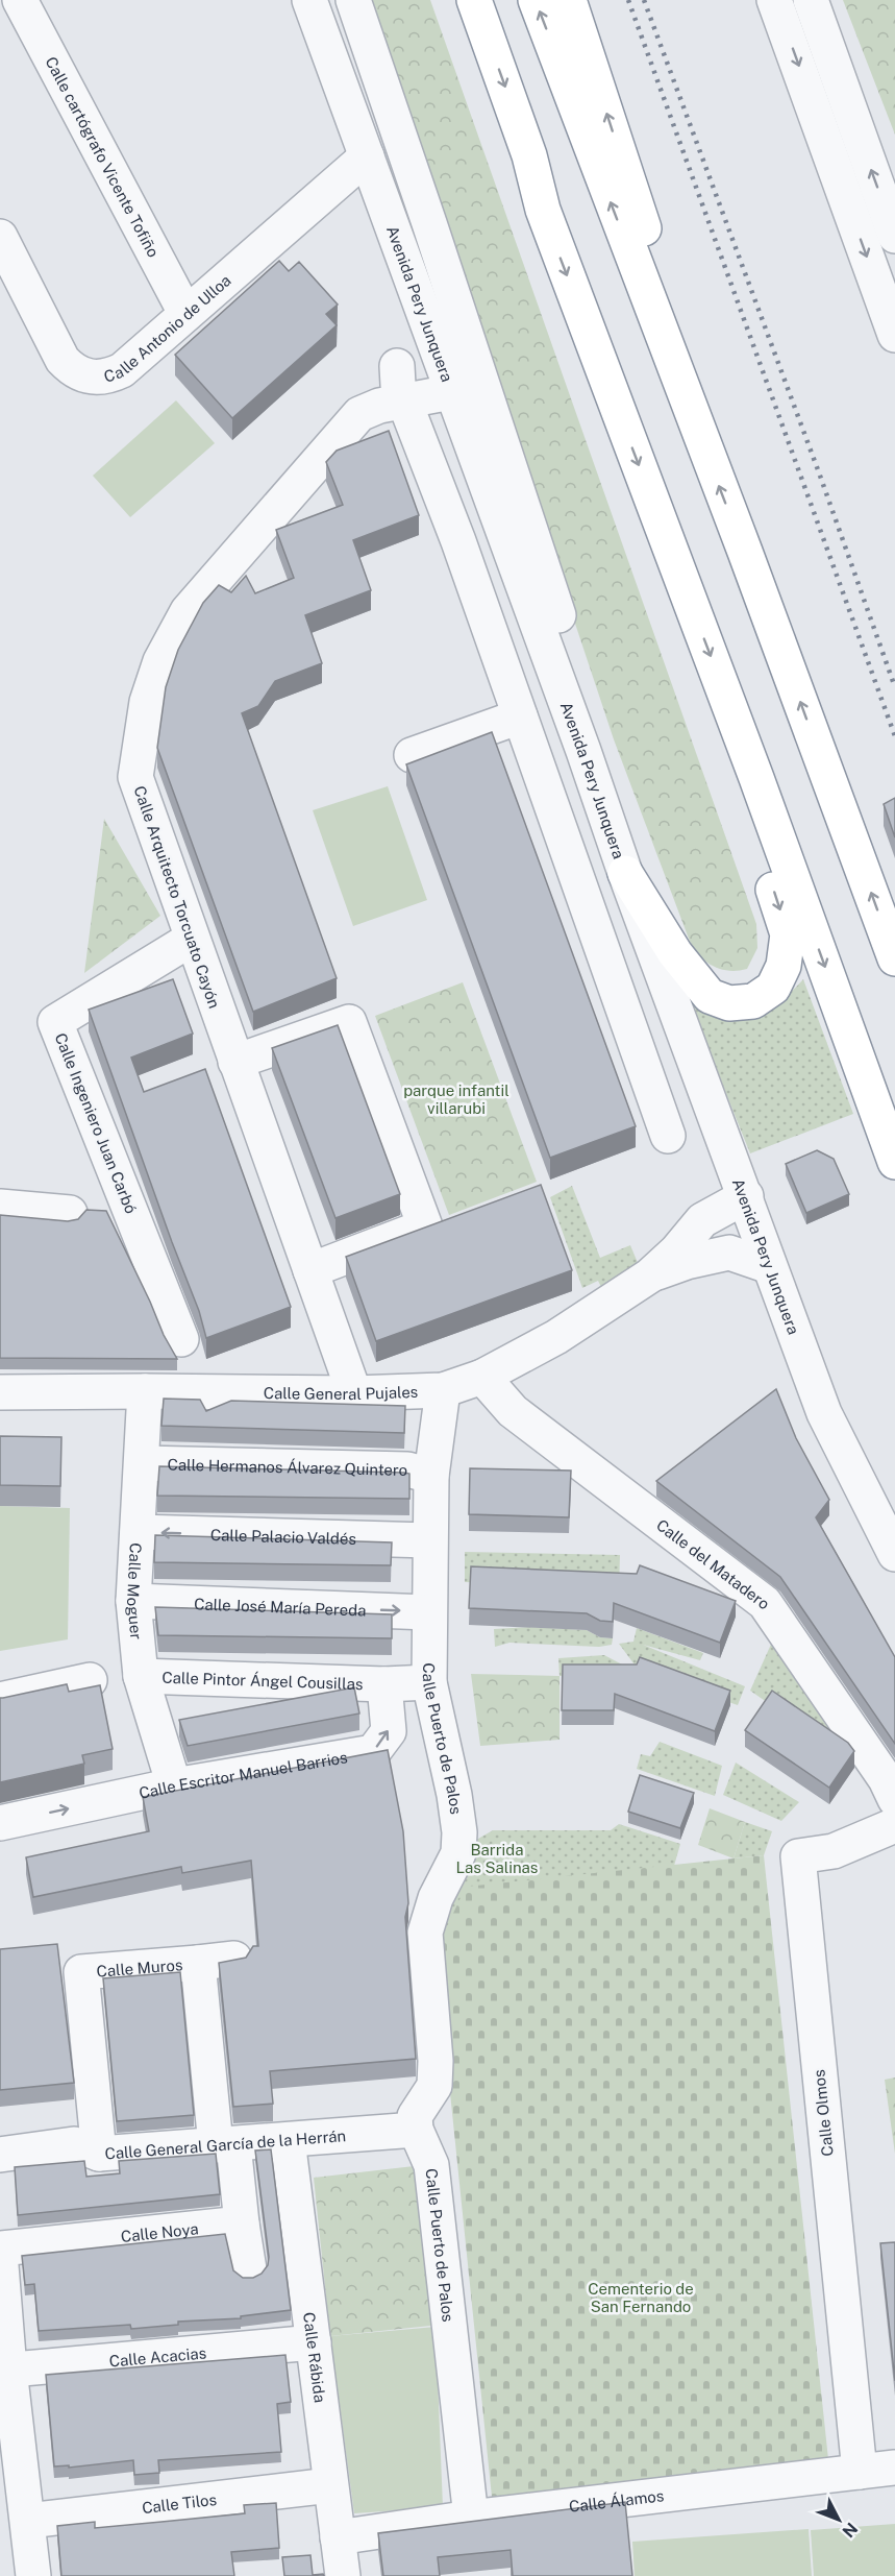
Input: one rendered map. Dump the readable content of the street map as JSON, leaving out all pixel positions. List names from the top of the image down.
{
  "streets": {
    "street": [
      "Calle cartógrafo Vicente Tofiño",
      "Avenida Pery Junquera",
      "Calle Antonio de Ulloa",
      "Calle Arquitecto Torcuato Cayón",
      "Calle Ingeniero Juan Carbó",
      "Calle General Pujales",
      "Calle Hermanos Álvarez Quintero",
      "Calle Palacio Valdés",
      "Calle del Matadero",
      "Calle Moguer",
      "Calle José María Pereda",
      "Calle Pintor Ángel Cousillas",
      "Calle Puerto de Palos",
      "Calle Escritor Manuel Barrios",
      "Calle Muros",
      "Calle Olmos",
      "Calle General García de la Herrán",
      "Calle Noya",
      "Calle Acacias",
      "Calle Rábida",
      "Calle Álamos",
      "Calle Tilos"
    ]
  },
  "crossings": [
    ["Calle cartógrafo Vicente Tofiño", "Calle Antonio de Ulloa"],
    ["Avenida Pery Junquera", "Calle Antonio de Ulloa"],
    ["Avenida Pery Junquera", "Calle Arquitecto Torcuato Cayón"],
    ["Calle Arquitecto Torcuato Cayón", "Calle Ingeniero Juan Carbó"],
    ["Calle Arquitecto Torcuato Cayón", "Calle General Pujales"],
    ["Calle General Pujales", "Calle del Matadero"],
    ["Calle General Pujales", "Calle Moguer"],
    ["Calle General Pujales", "Calle Puerto de Palos"],
    ["Calle Hermanos Álvarez Quintero", "Calle Moguer"],
    ["Calle Hermanos Álvarez Quintero", "Calle Puerto de Palos"],
    ["Calle Palacio Valdés", "Calle Moguer"],
    ["Calle Palacio Valdés", "Calle Puerto de Palos"],
    ["Calle Moguer", "Calle José María Pereda"],
    ["Calle Moguer", "Calle Pintor Ángel Cousillas"],
    ["Calle Moguer", "Calle Escritor Manuel Barrios"],
    ["Calle José María Pereda", "Calle Puerto de Palos"],
    ["Calle Pintor Ángel Cousillas", "Calle Escritor Manuel Barrios"],
    ["Calle Puerto de Palos", "Calle General García de la Herrán"],
    ["Calle Puerto de Palos", "Calle Álamos"],
    ["Calle Muros", "Calle General García de la Herrán"],
    ["Calle Olmos", "Calle Álamos"],
    ["Calle General García de la Herrán", "Calle Rábida"],
    ["Calle Acacias", "Calle Rábida"],
    ["Calle Rábida", "Calle Álamos"],
    ["Calle Rábida", "Calle Tilos"]
  ],
  "one_way": ["Calle Palacio Valdés", "Calle José María Pereda"],
  "parks": ["parque infantil villarubi", "Barrida Las Salinas", "Cementerio de San Fernando"],
  "north": "bottom right"
}
